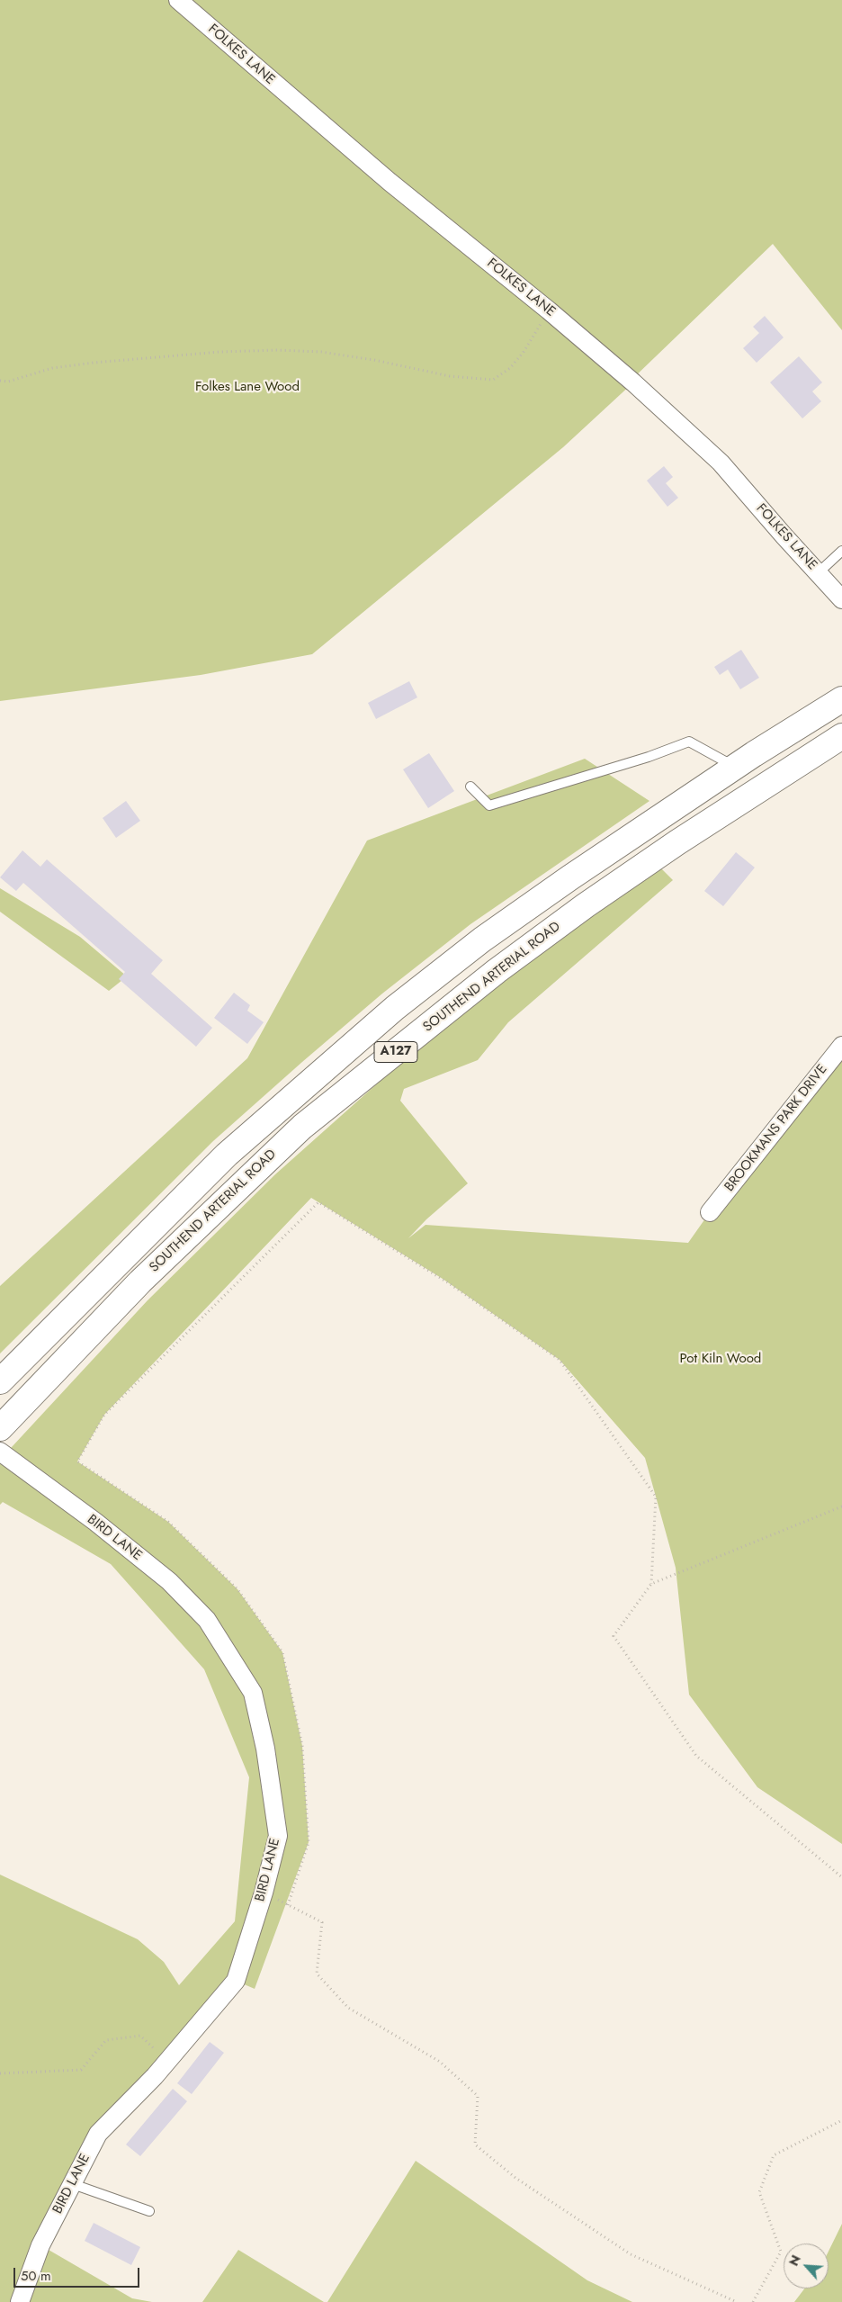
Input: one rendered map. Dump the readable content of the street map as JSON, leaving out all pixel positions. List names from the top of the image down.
{
  "streets": {
    "highway": ["SOUTHEND ARTERIAL ROAD", "A127"],
    "street": ["FOLKES LANE", "BROOKMANS PARK DRIVE", "BIRD LANE"]
  },
  "parks": ["Folkes Lane Wood", "Pot Kiln Wood"],
  "scale_bar": "50 m",
  "north": "top left"
}
